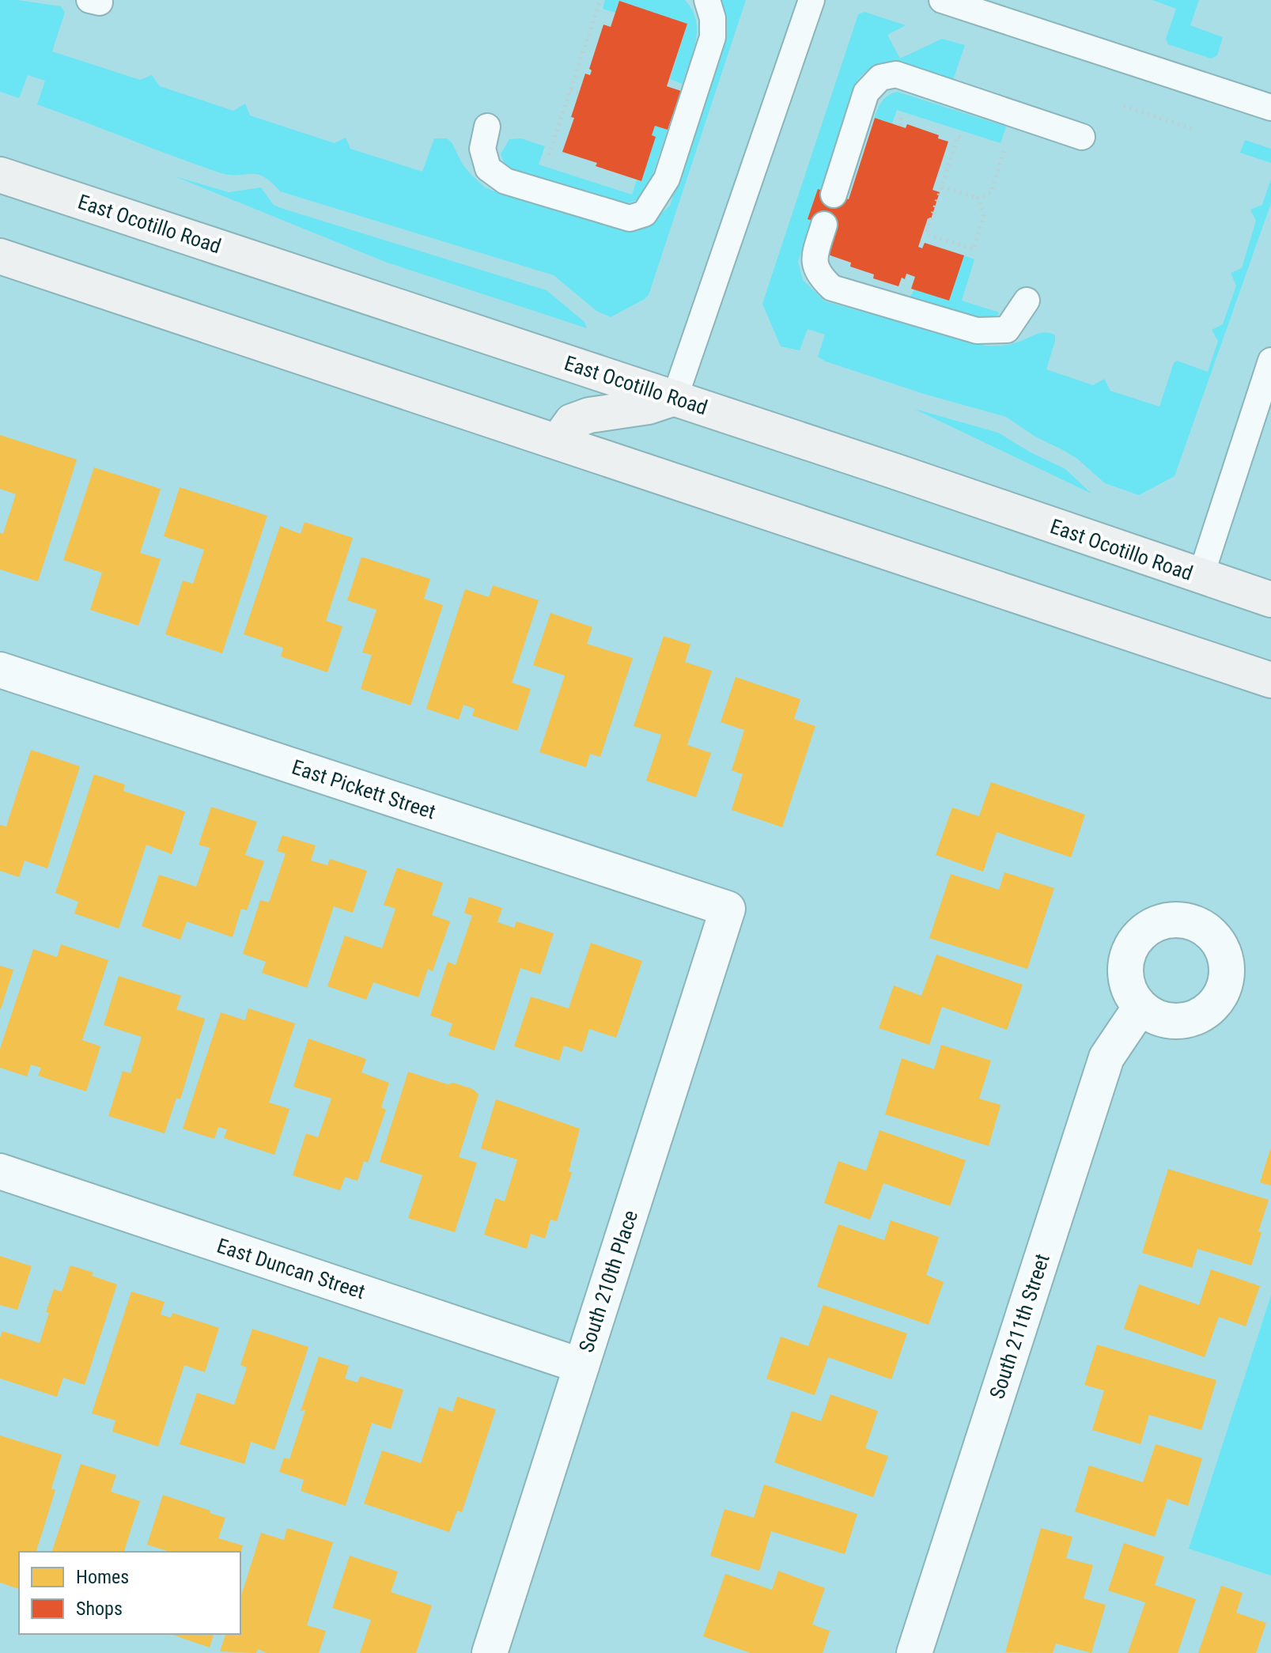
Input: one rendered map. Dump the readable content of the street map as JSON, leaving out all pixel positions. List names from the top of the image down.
{
  "streets": {
    "main road": ["East Ocotillo Road"],
    "street": [
      "East Pickett Street",
      "East Duncan Street",
      "South 210th Place",
      "South 211th Street"
    ]
  },
  "crossings": [
    ["East Pickett Street", "South 210th Place"],
    ["East Duncan Street", "South 210th Place"]
  ],
  "legend": ["Homes", "Shops"]
}
